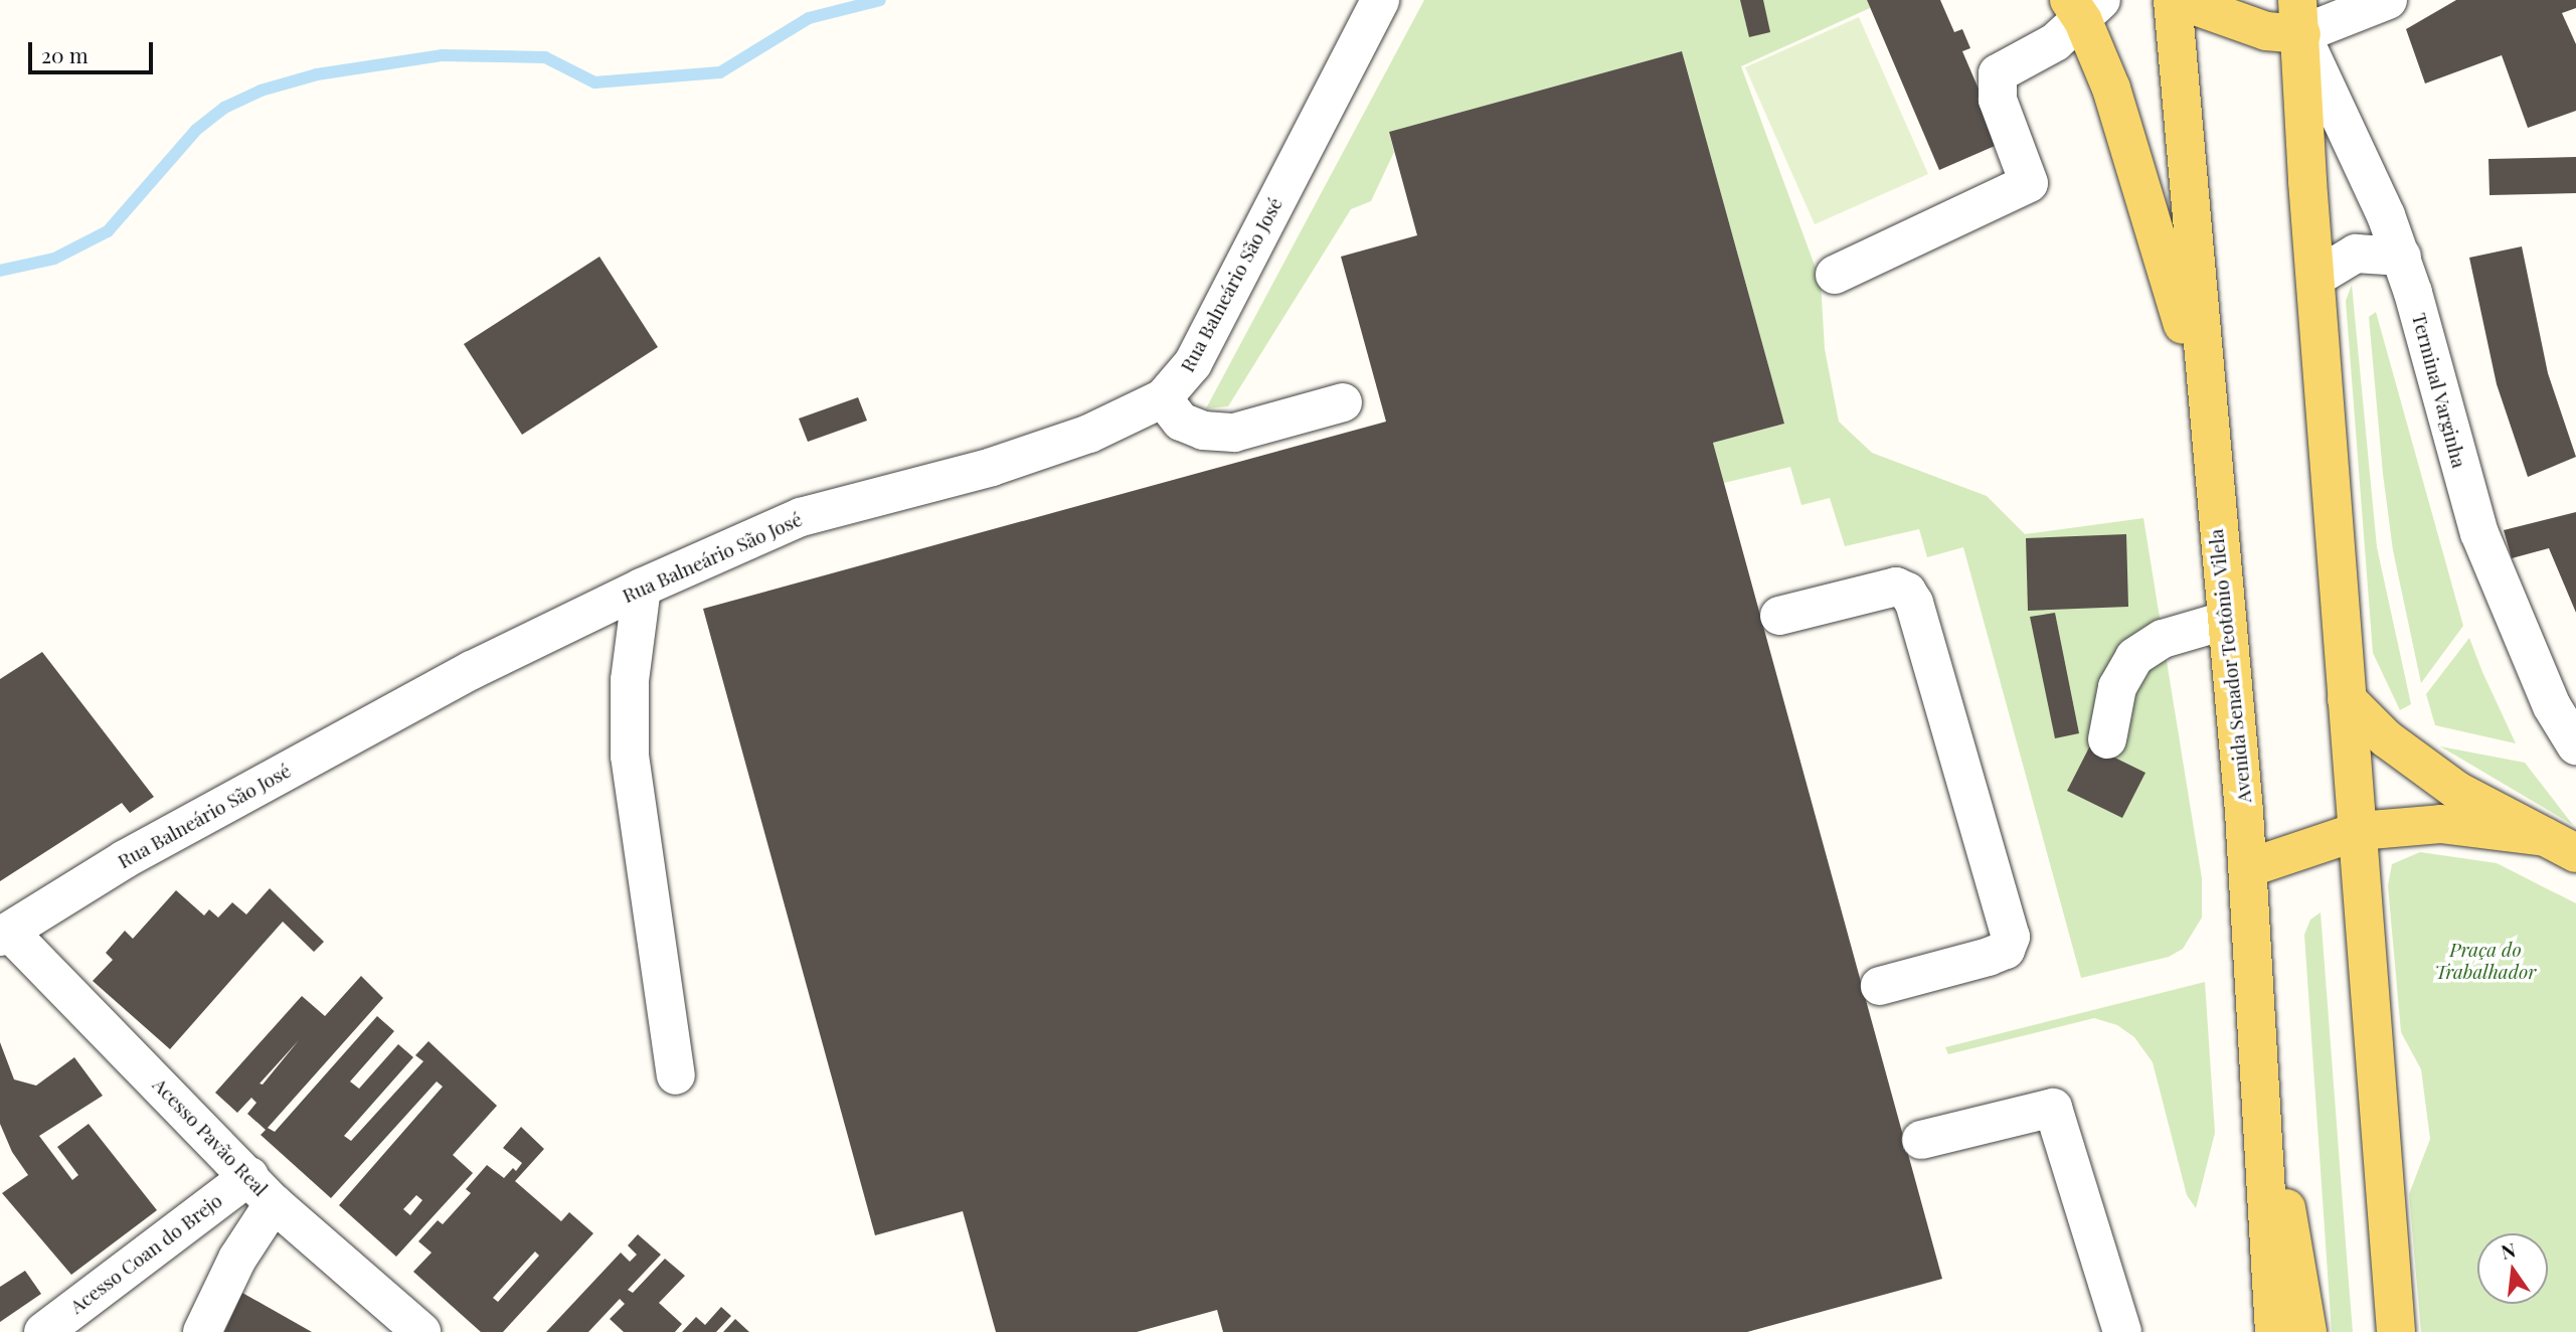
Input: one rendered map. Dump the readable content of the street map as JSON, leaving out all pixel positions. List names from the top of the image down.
{
  "streets": {
    "main road": ["Avenida Senador Teotônio Vilela"],
    "street": [
      "Rua Balneário São José",
      "Terminal Varginha",
      "Acesso Pavão Real",
      "Acesso Coan do Brejo"
    ]
  },
  "crossings": [
    ["Rua Balneário São José", "Acesso Pavão Real"],
    ["Acesso Pavão Real", "Acesso Coan do Brejo"]
  ],
  "parks": ["Praça do Trabalhador"],
  "scale_bar": "20 m",
  "north": "top"
}
